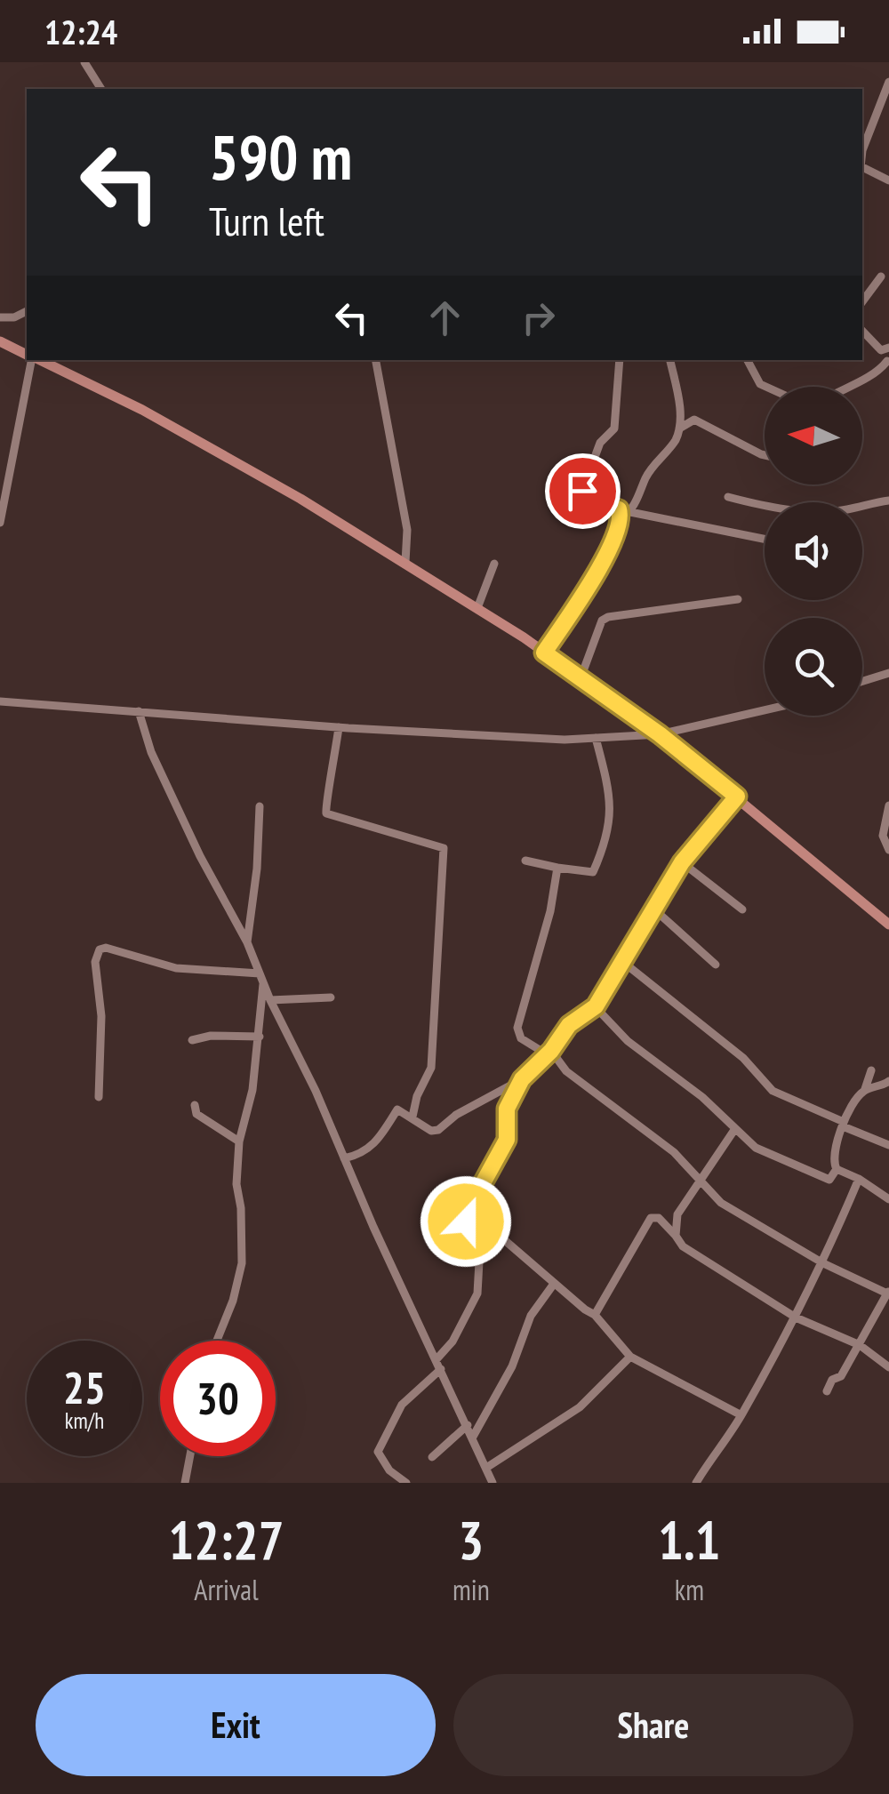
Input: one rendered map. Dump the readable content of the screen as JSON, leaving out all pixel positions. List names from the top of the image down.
{
  "north": "left",
  "page": {
    "status": "12:24",
    "turn": ["590 m", "Turn left"],
    "speed": "25 km/h",
    "limit": "30",
    "eta": [
      "12:27",
      "Arrival",
      "3",
      "min",
      "1.1",
      "km"
    ],
    "buttons": ["Exit", "Share"]
  }
}
